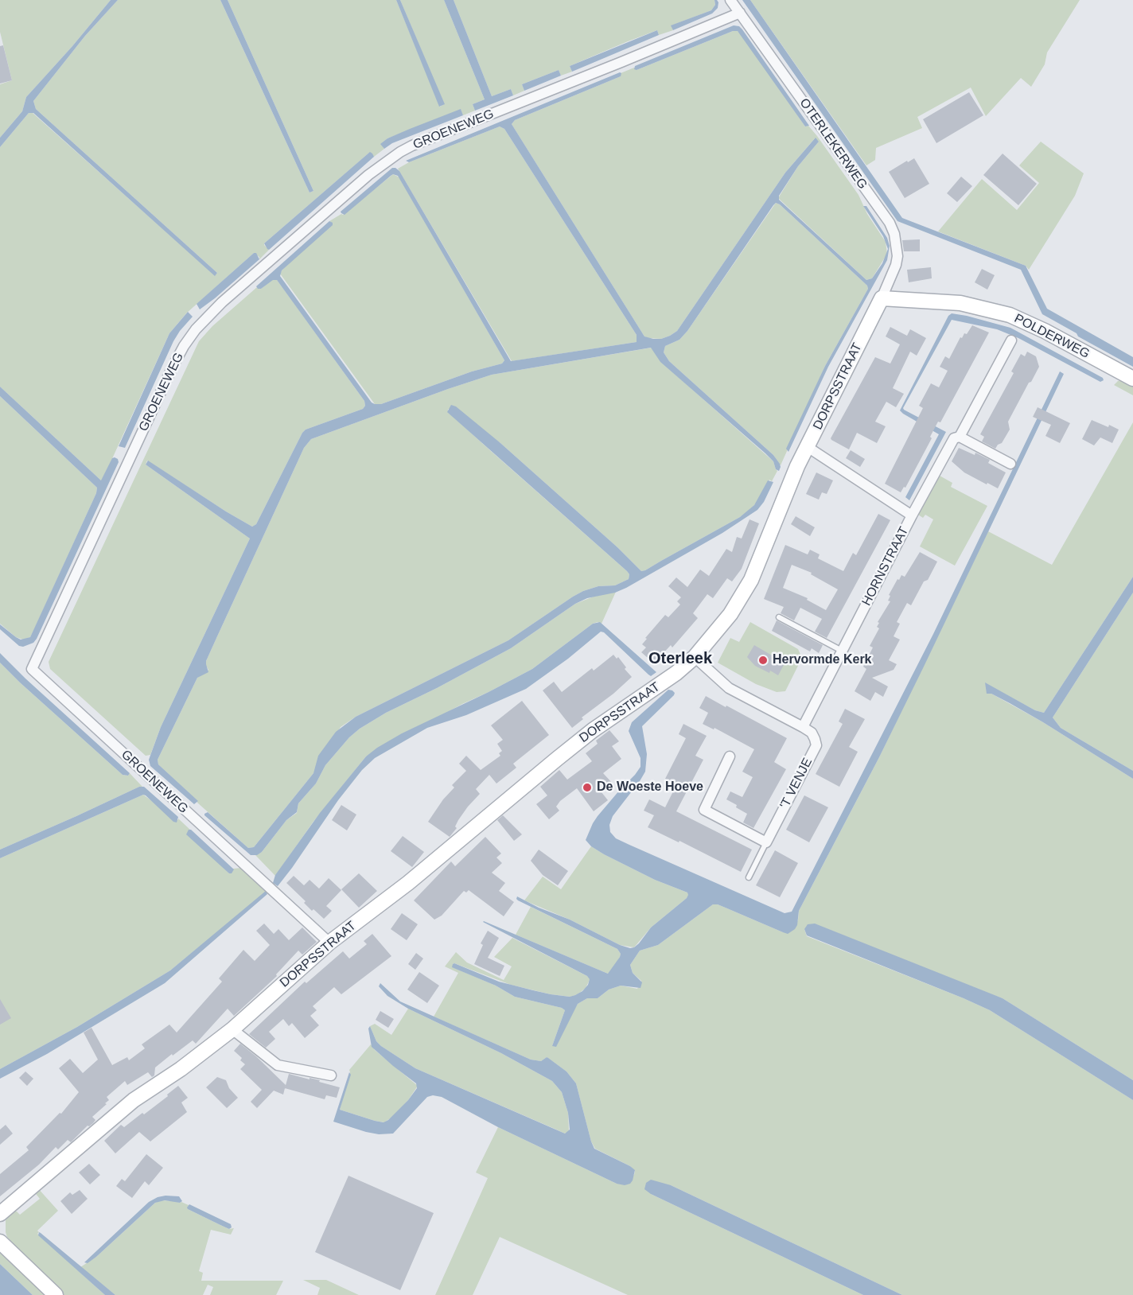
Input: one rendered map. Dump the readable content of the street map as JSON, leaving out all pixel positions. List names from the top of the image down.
{
  "streets": {
    "street": [
      "GROENEWEG",
      "OTERLEKERWEG",
      "POLDERWEG",
      "DORPSSTRAAT",
      "HORNSTRAAT",
      "'T VENJE"
    ]
  },
  "crossings": [
    ["GROENEWEG", "OTERLEKERWEG"],
    ["GROENEWEG", "DORPSSTRAAT"],
    ["OTERLEKERWEG", "POLDERWEG"],
    ["OTERLEKERWEG", "DORPSSTRAAT"],
    ["POLDERWEG", "DORPSSTRAAT"],
    ["DORPSSTRAAT", "HORNSTRAAT"],
    ["DORPSSTRAAT", "'T VENJE"],
    ["HORNSTRAAT", "'T VENJE"]
  ],
  "districts": ["Oterleek"],
  "places": ["Hervormde Kerk", "De Woeste Hoeve"]
}
